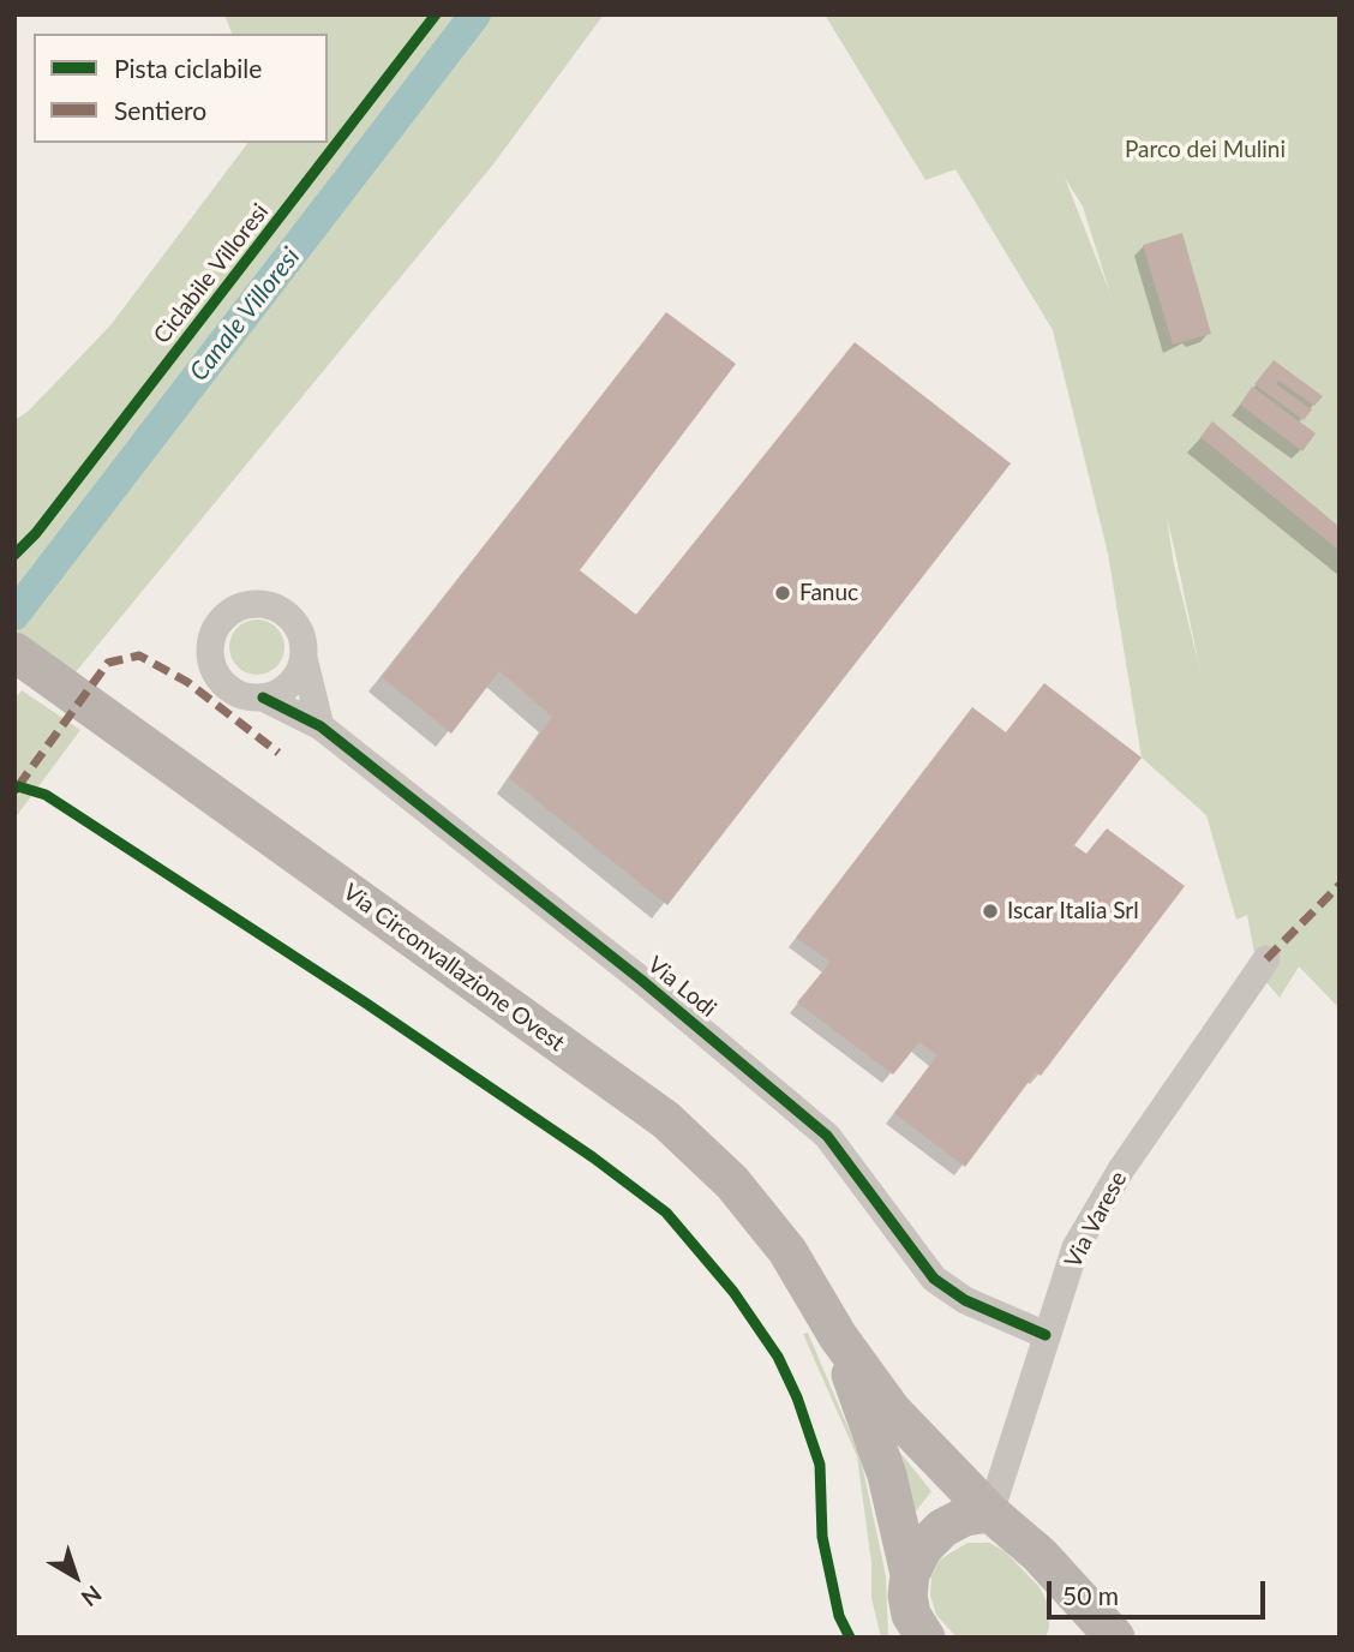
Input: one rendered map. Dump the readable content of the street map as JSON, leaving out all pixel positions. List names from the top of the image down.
{
  "streets": {
    "main road": ["Via Circonvallazione Ovest"],
    "street": ["Via Lodi", "Via Varese"],
    "cycle path": ["Ciclabile Villoresi"]
  },
  "crossings": [
    ["Via Lodi", "Via Varese"]
  ],
  "water": ["Canale Villoresi"],
  "parks": ["Parco dei Mulini"],
  "places": ["Fanuc", "Iscar Italia Srl"],
  "legend": ["Pista ciclabile", "Sentiero"],
  "scale_bar": "50 m",
  "north": "bottom right"
}
